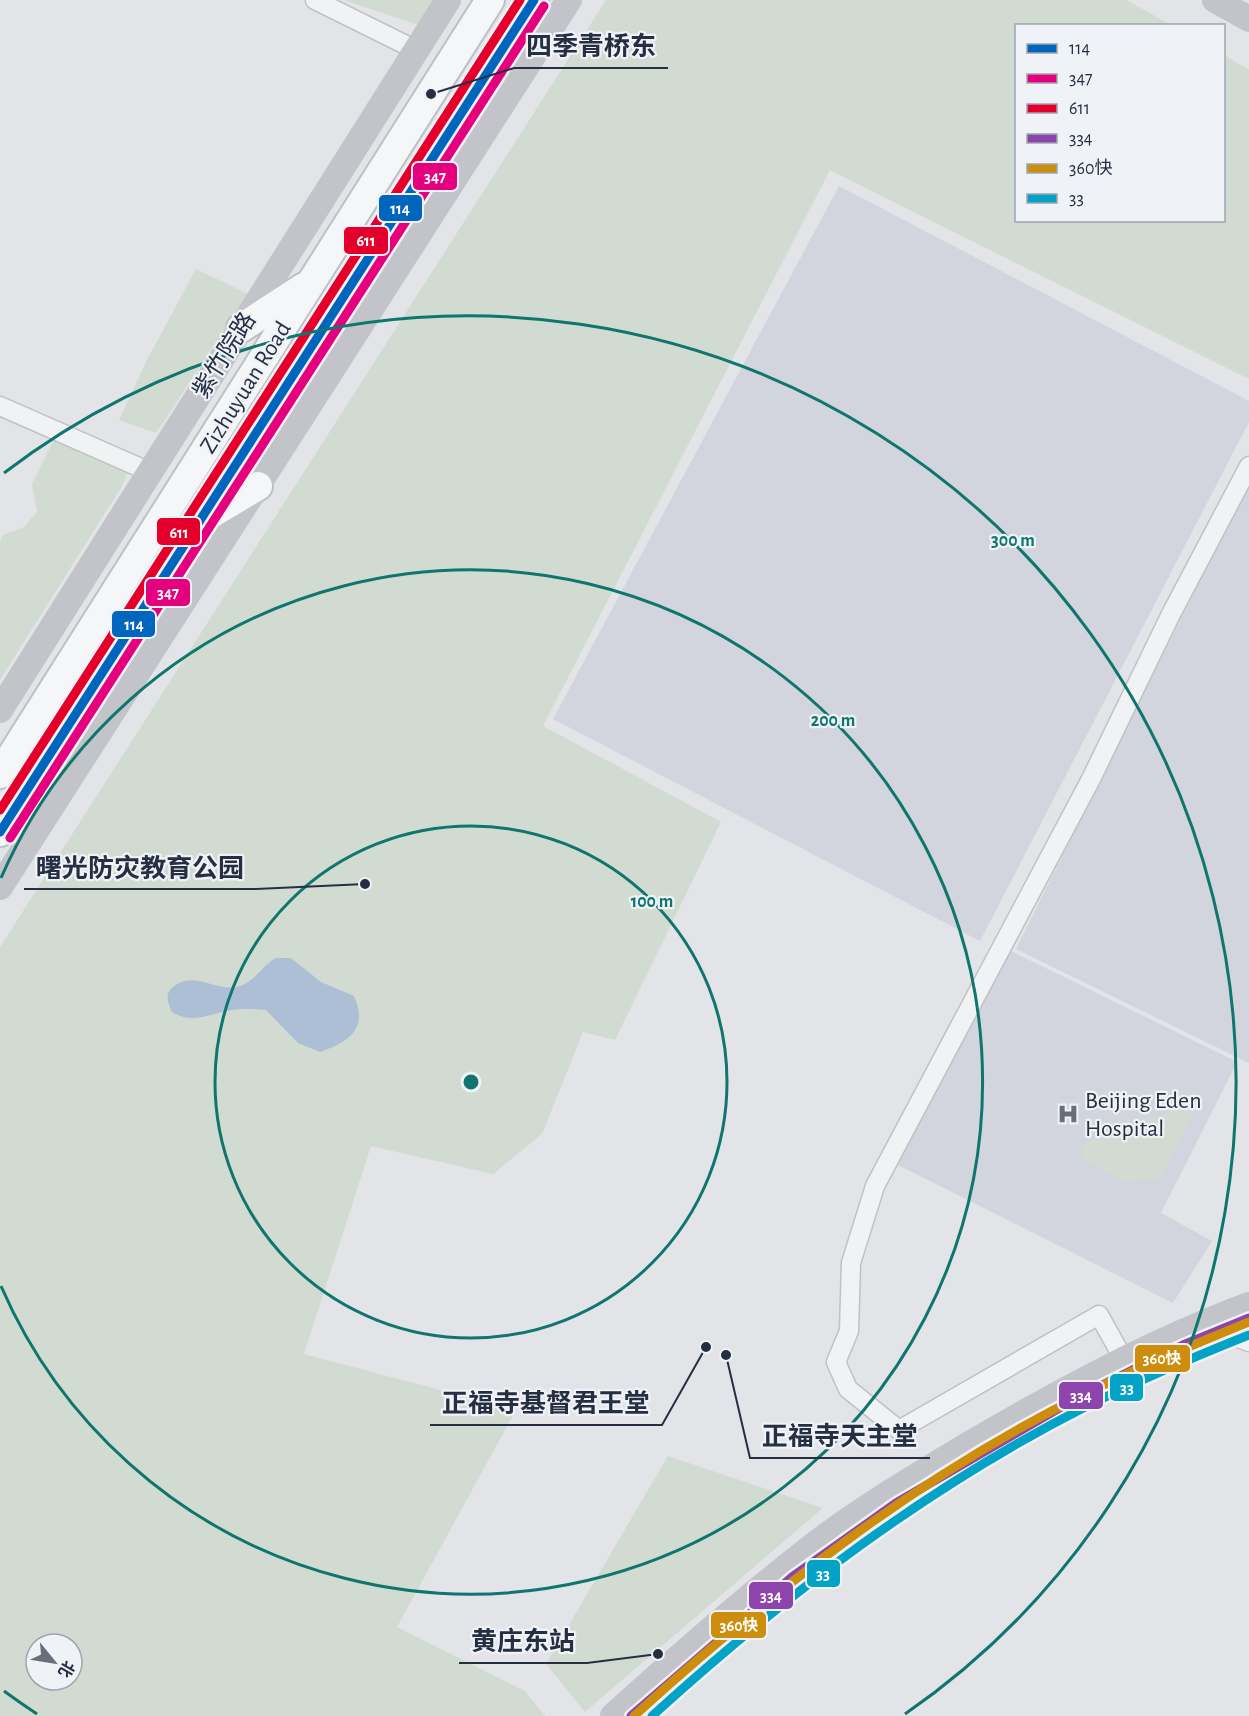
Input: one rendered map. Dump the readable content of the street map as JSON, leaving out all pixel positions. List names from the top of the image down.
{
  "streets": {
    "main road": ["Zizhuyuan Road"],
    "street": ["紫竹院路"]
  },
  "places": {
    "other": [
      "四季青桥东",
      "曙光防灾教育公园",
      "正福寺基督君王堂",
      "正福寺天主堂",
      "黄庄东站"
    ],
    "hospital": ["Beijing Eden Hospital"]
  },
  "lines": [
    "transit line 114",
    "transit line 611",
    "transit line 347",
    "transit line 334",
    "transit line 360快",
    "transit line 33"
  ],
  "legend": [
    "114",
    "347",
    "611",
    "334",
    "360快",
    "33"
  ],
  "north": "bottom right",
  "rings": ["300 m", "200 m", "100 m"]
}
